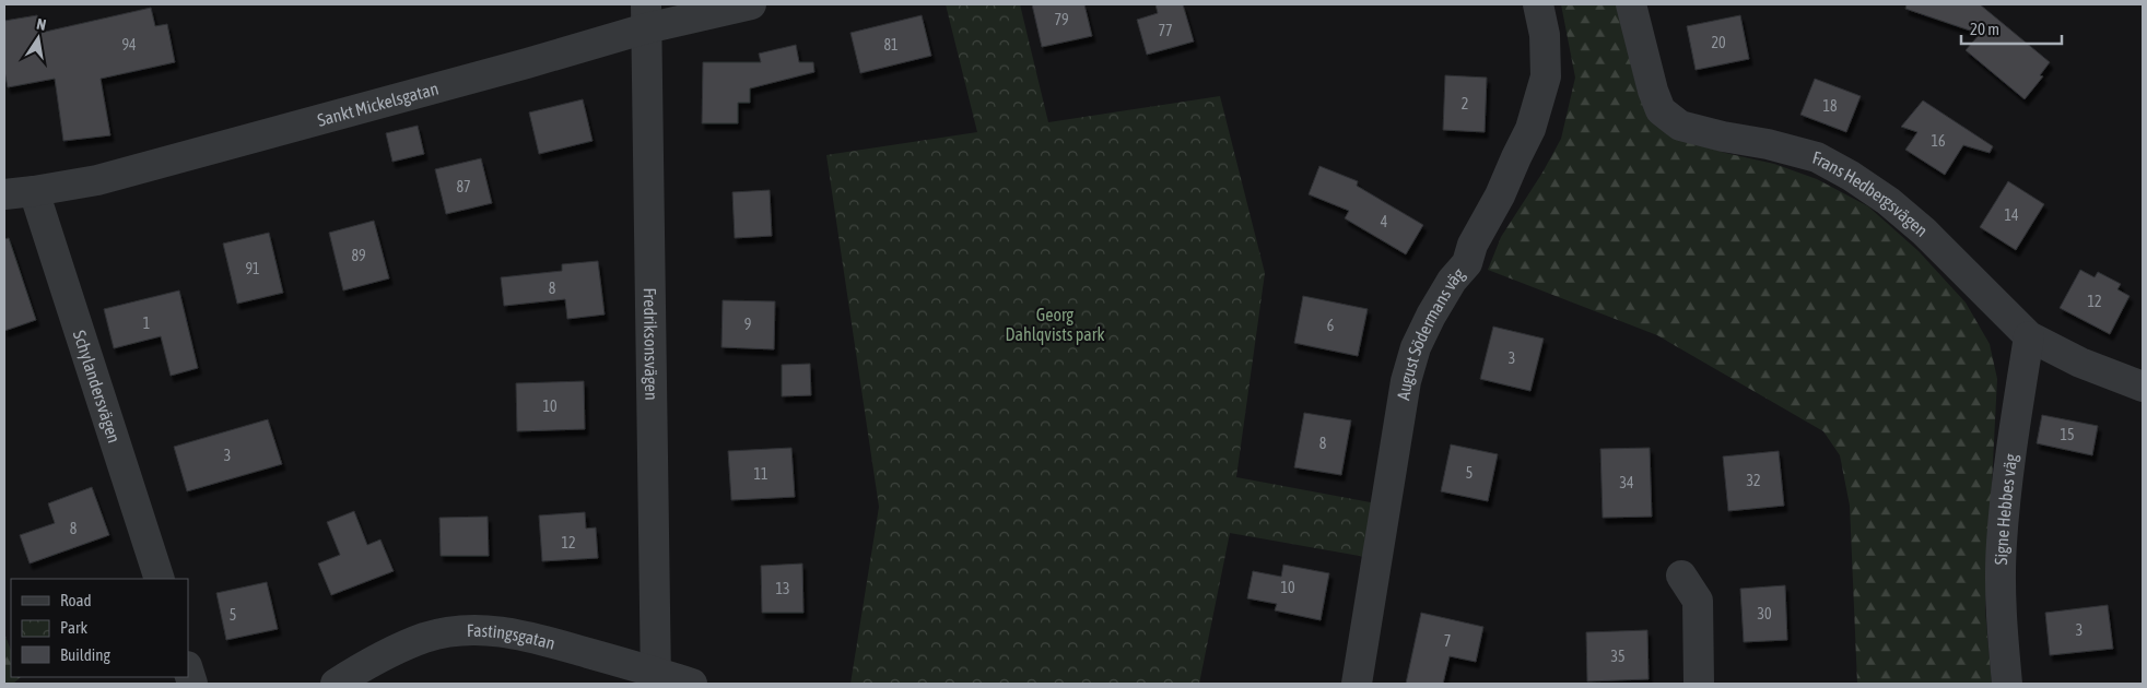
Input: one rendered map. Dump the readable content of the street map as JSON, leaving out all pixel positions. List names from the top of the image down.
{
  "streets": {
    "street": [
      "Sankt Mickelsgatan",
      "Frans Hedbergsvägen",
      "August Södermans väg",
      "Fredriksonsvägen",
      "Schylandersvägen",
      "Signe Hebbes väg",
      "Fastingsgatan"
    ]
  },
  "crossings": [
    ["Sankt Mickelsgatan", "Fredriksonsvägen"],
    ["Sankt Mickelsgatan", "Schylandersvägen"],
    ["Frans Hedbergsvägen", "Signe Hebbes väg"],
    ["Fredriksonsvägen", "Fastingsgatan"]
  ],
  "parks": ["Georg Dahlqvists park"],
  "house_numbers": [
    "79",
    "77",
    "20",
    "94",
    "81",
    "2",
    "18",
    "16",
    "87",
    "14",
    "4",
    "89",
    "91",
    "8",
    "12",
    "1",
    "9",
    "6",
    "3",
    "10",
    "15",
    "8",
    "3",
    "5",
    "11",
    "32",
    "34",
    "8",
    "12",
    "10",
    "13",
    "30",
    "5",
    "3",
    "7",
    "35"
  ],
  "legend": ["Road", "Park", "Building"],
  "scale_bar": "20 m",
  "north": "top"
}
